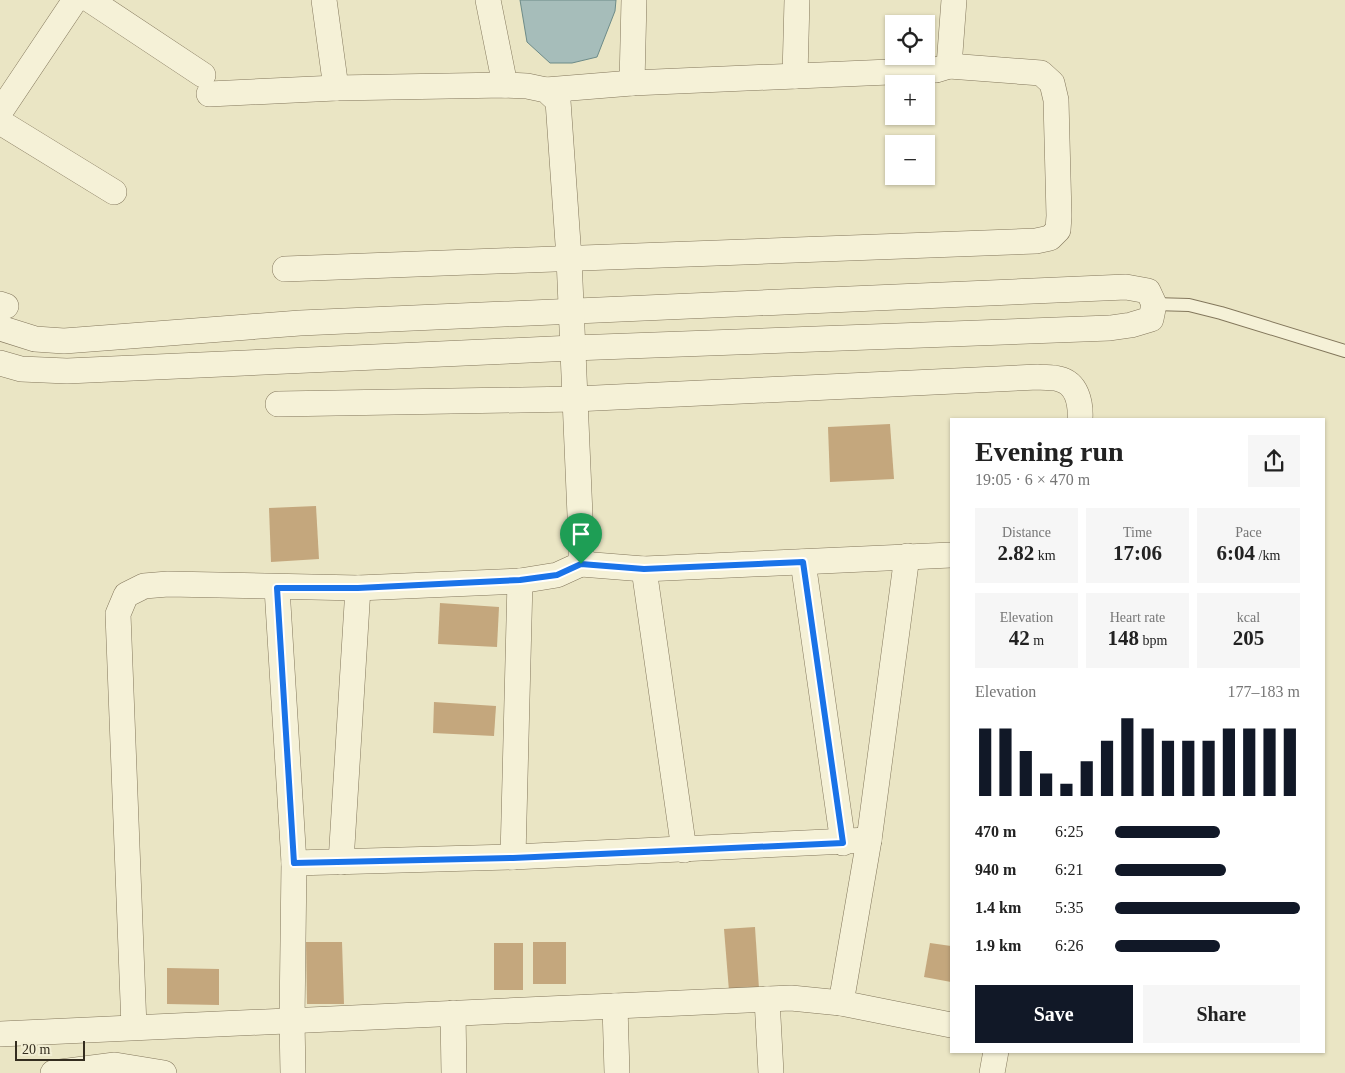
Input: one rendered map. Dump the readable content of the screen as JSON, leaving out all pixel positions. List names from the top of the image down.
{
  "scale_bar": "20 m",
  "page": {
    "map_buttons": ["+", "−"],
    "heading": ["Evening run", "19:05 · 6 × 470 m"],
    "stats": [
      ["Distance", "2.82 km"],
      ["Time", "17:06"],
      ["Pace", "6:04 /km"],
      ["Elevation", "42 m"],
      ["Heart rate", "148 bpm"],
      ["kcal", "205"]
    ],
    "chart": ["Elevation", "177–183 m"],
    "list": [
      {
        "name": "470 m",
        "note": "6:25"
      },
      {
        "name": "940 m",
        "note": "6:21"
      },
      {
        "name": "1.4 km",
        "note": "5:35"
      },
      {
        "name": "1.9 km",
        "note": "6:26"
      }
    ],
    "buttons": ["Save", "Share"],
    "scale": "20 m"
  }
}
